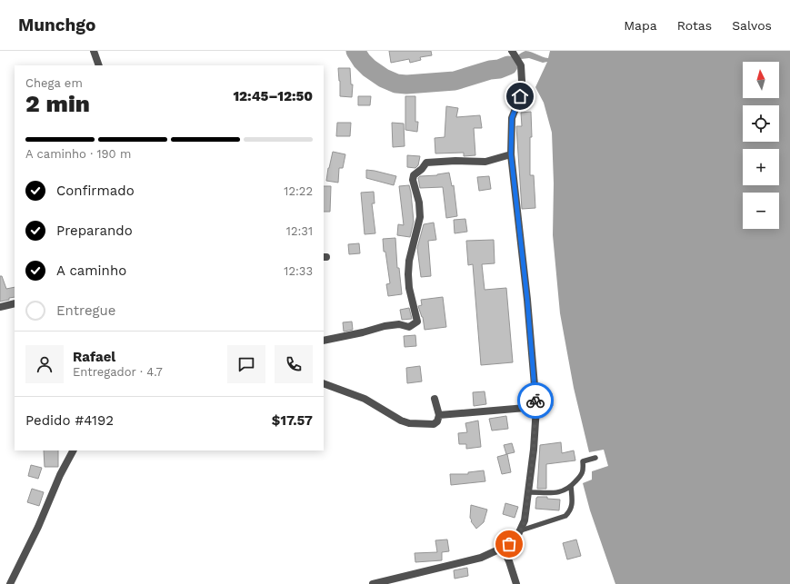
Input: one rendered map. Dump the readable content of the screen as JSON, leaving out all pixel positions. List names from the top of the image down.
{
  "north": "top",
  "page": {
    "header": "Munchgo",
    "nav": ["Mapa", "Rotas", "Salvos"],
    "map_buttons": ["+", "−"],
    "heading": ["2 min", "Chega em", "12:45–12:50"],
    "panel": [
      "Rafael",
      "Entregador · 4.7",
      "Pedido #4192",
      "$17.57"
    ],
    "bar": "A caminho · 190 m",
    "list": [
      ["Confirmado", "12:22"],
      ["Preparando", "12:31"],
      ["A caminho", "12:33"],
      "Entregue"
    ]
  }
}
